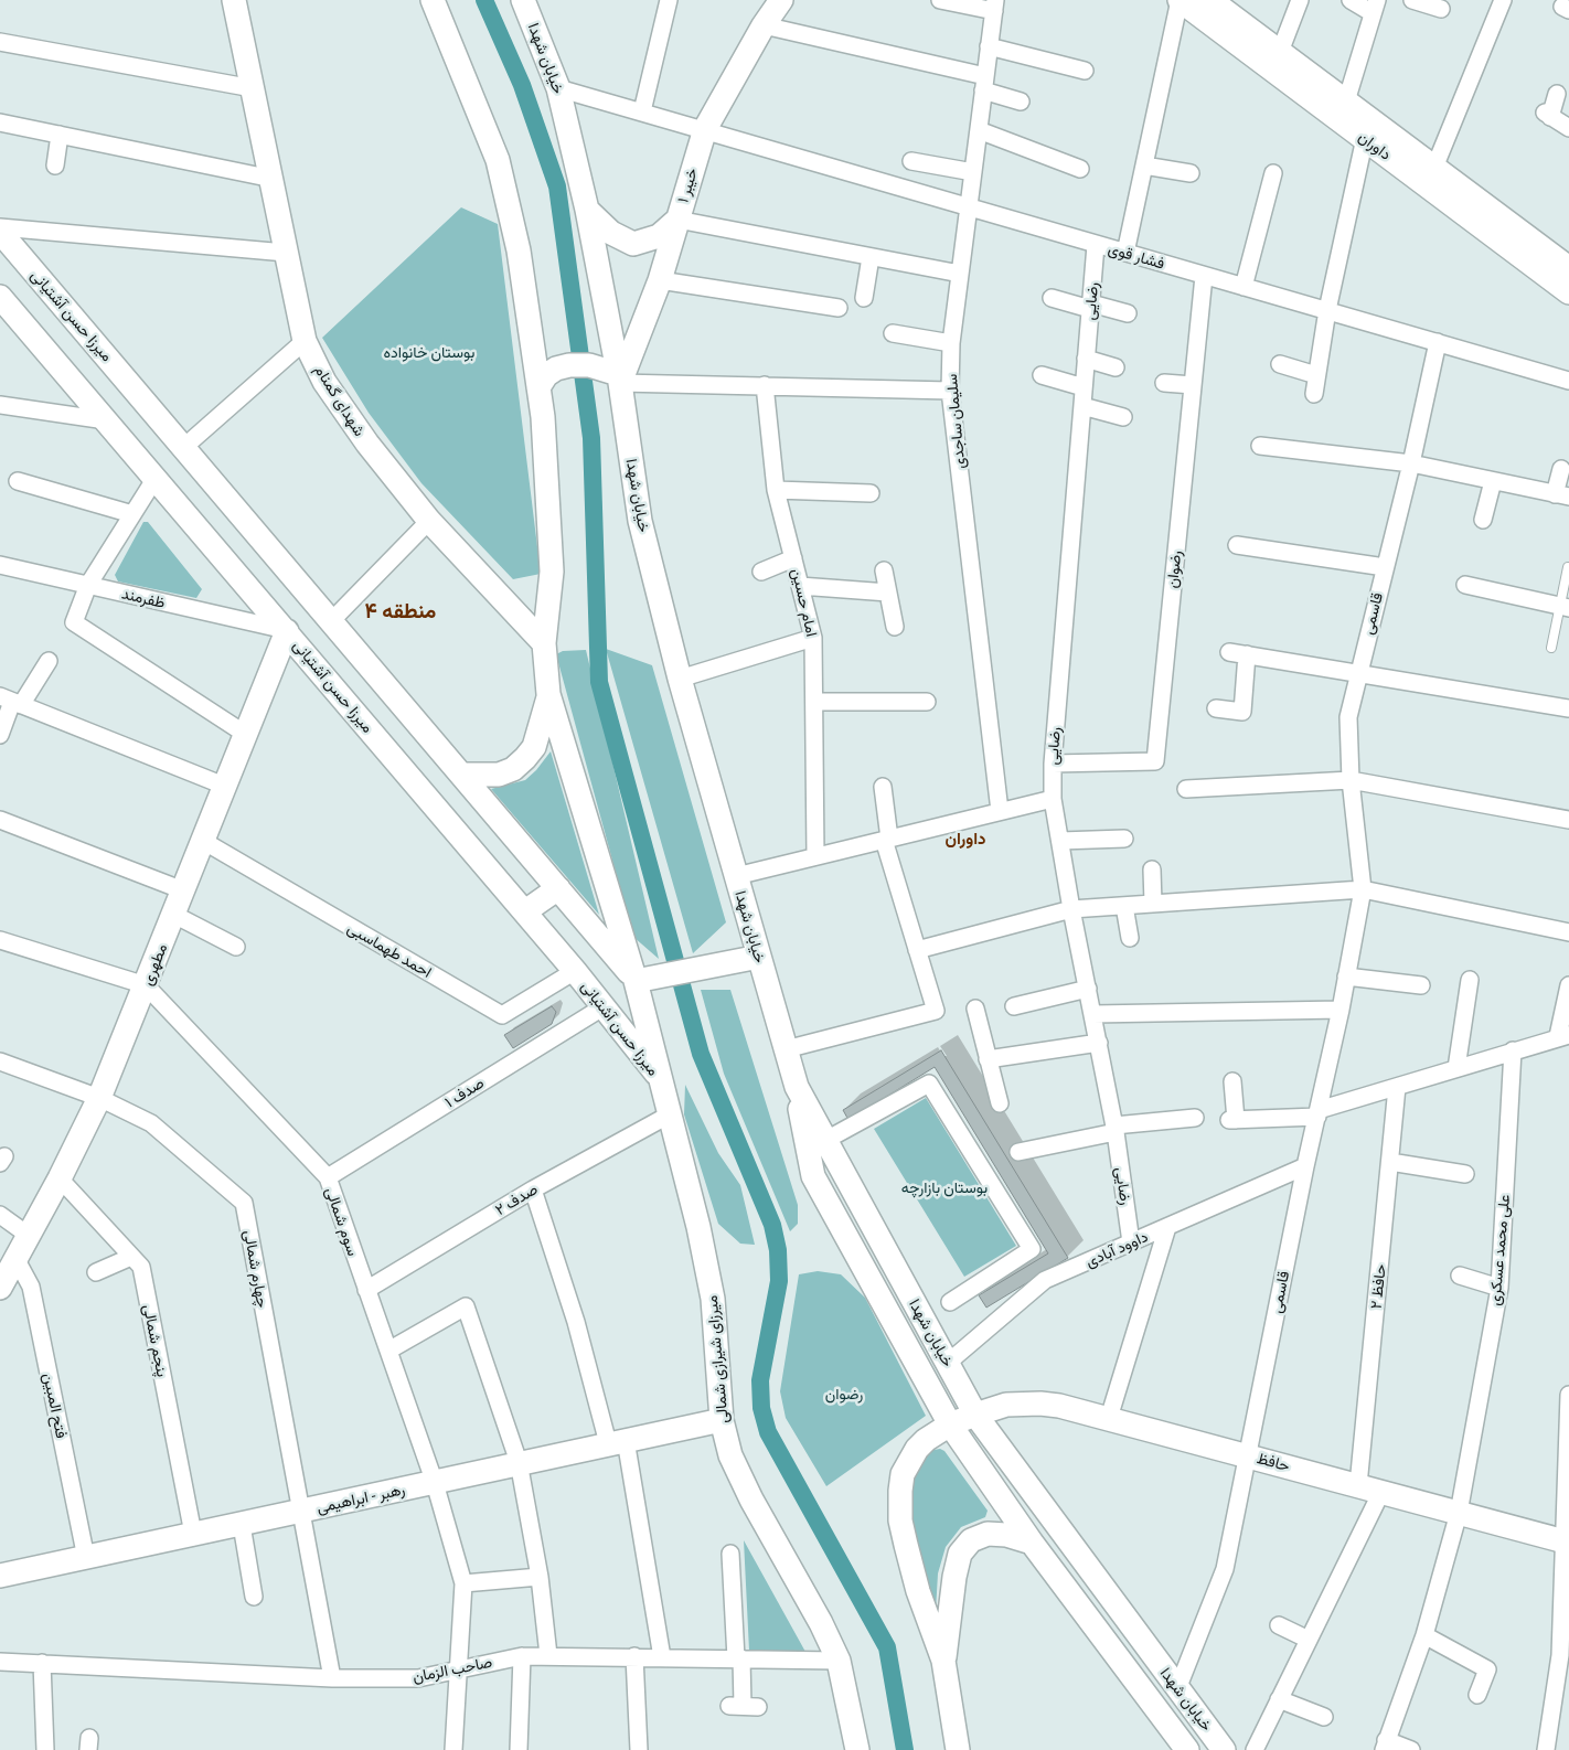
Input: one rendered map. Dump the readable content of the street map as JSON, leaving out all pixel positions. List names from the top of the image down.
{
  "streets": {
    "main road": [
      "خیابان شهدا",
      "داوران",
      "خیبر ۱",
      "میرزا حسن آشتیانی",
      "شهدای گمنام",
      "مطهری",
      "میرزای شیرازی شمالی",
      "حافظ",
      "رهبر - ابراهیمی"
    ],
    "street": [
      "فشار قوی",
      "رضایی",
      "سلیمان ساجدی",
      "رضوان",
      "ظفرمند",
      "امام حسین",
      "قاسمی",
      "احمد طهماسبی",
      "صدف ۱",
      "صدف ۲",
      "سوم شمالی",
      "داوود آبادی",
      "علی محمد عسکری",
      "چهارم شمالی",
      "حافظ ۲",
      "پنجم شمالی",
      "فتح المبین",
      "صاحب الزمان"
    ]
  },
  "crossings": [
    ["خیابان شهدا", "خیبر ۱"],
    ["خیابان شهدا", "فشار قوی"],
    ["خیابان شهدا", "قاسمی"],
    ["خیابان شهدا", "داوود آبادی"],
    ["خیابان شهدا", "حافظ"],
    ["خیبر ۱", "فشار قوی"],
    ["فشار قوی", "رضایی"],
    ["فشار قوی", "سلیمان ساجدی"],
    ["فشار قوی", "رضوان"],
    ["فشار قوی", "قاسمی"],
    ["رضایی", "رضوان"],
    ["رضایی", "داوود آبادی"],
    ["میرزا حسن آشتیانی", "ظفرمند"],
    ["میرزا حسن آشتیانی", "احمد طهماسبی"],
    ["میرزا حسن آشتیانی", "مطهری"],
    ["میرزا حسن آشتیانی", "صدف ۱"],
    ["میرزا حسن آشتیانی", "میرزای شیرازی شمالی"],
    ["ظفرمند", "مطهری"],
    ["قاسمی", "داوود آبادی"],
    ["قاسمی", "حافظ"],
    ["احمد طهماسبی", "مطهری"],
    ["مطهری", "سوم شمالی"],
    ["مطهری", "چهارم شمالی"],
    ["مطهری", "پنجم شمالی"],
    ["مطهری", "فتح المبین"],
    ["صدف ۱", "سوم شمالی"],
    ["صدف ۲", "سوم شمالی"],
    ["صدف ۲", "میرزای شیرازی شمالی"],
    ["سوم شمالی", "رهبر - ابراهیمی"],
    ["سوم شمالی", "صاحب الزمان"],
    ["علی محمد عسکری", "حافظ"],
    ["چهارم شمالی", "رهبر - ابراهیمی"],
    ["چهارم شمالی", "صاحب الزمان"],
    ["حافظ ۲", "حافظ"],
    ["پنجم شمالی", "رهبر - ابراهیمی"],
    ["میرزای شیرازی شمالی", "رهبر - ابراهیمی"],
    ["میرزای شیرازی شمالی", "صاحب الزمان"],
    ["فتح المبین", "رهبر - ابراهیمی"]
  ],
  "districts": ["منطقه ۴", "داوران"],
  "parks": ["بوستان خانواده", "بوستان بازارچه", "رضوان"]
}
